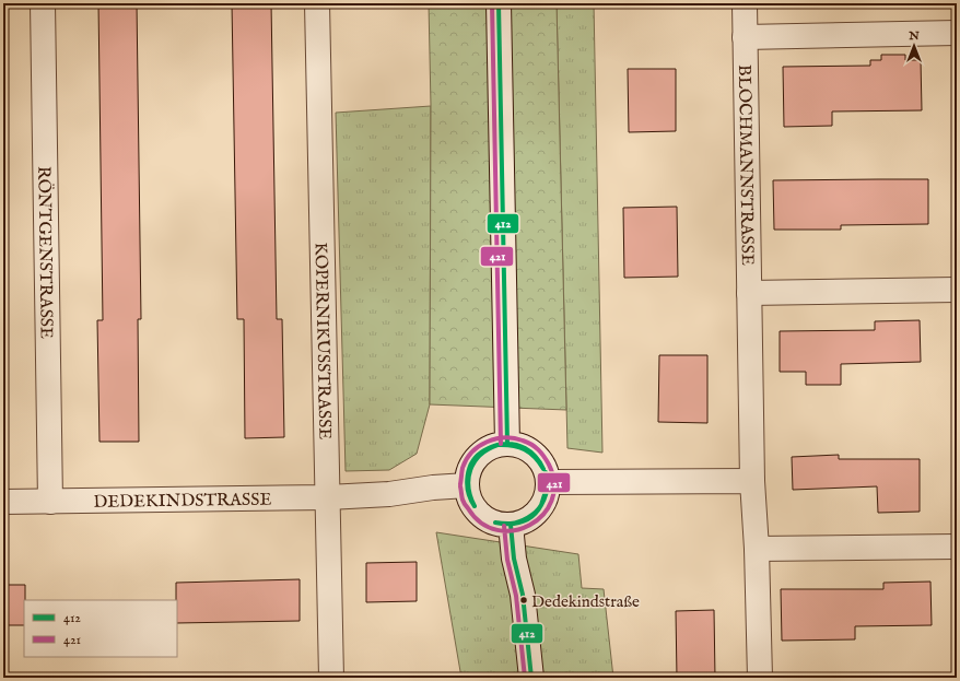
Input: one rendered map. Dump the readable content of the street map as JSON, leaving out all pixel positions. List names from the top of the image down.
{
  "streets": {
    "street": [
      "BLOCHMANNSTRASSE",
      "RÖNTGENSTRASSE",
      "KOPERNIKUSSTRASSE",
      "DEDEKINDSTRASSE"
    ]
  },
  "crossings": [
    ["RÖNTGENSTRASSE", "DEDEKINDSTRASSE"],
    ["KOPERNIKUSSTRASSE", "DEDEKINDSTRASSE"]
  ],
  "places": ["Dedekindstraße"],
  "lines": ["transit line 412", "transit line 421"],
  "legend": ["412", "421"],
  "north": "top"
}
